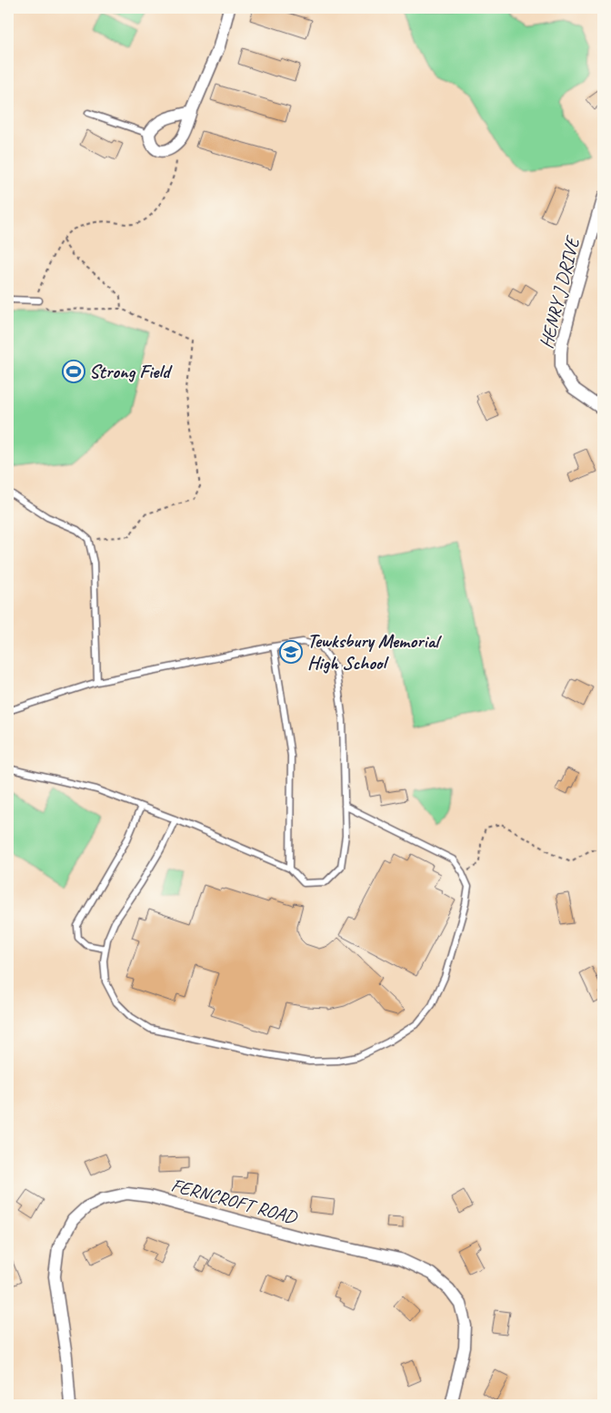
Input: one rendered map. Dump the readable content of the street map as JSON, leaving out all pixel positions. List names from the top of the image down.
{
  "streets": {
    "street": ["HENRY J DRIVE", "FERNCROFT ROAD"]
  },
  "places": {
    "sports": ["Strong Field"],
    "school or university": ["Tewksbury Memorial High School"]
  }
}
